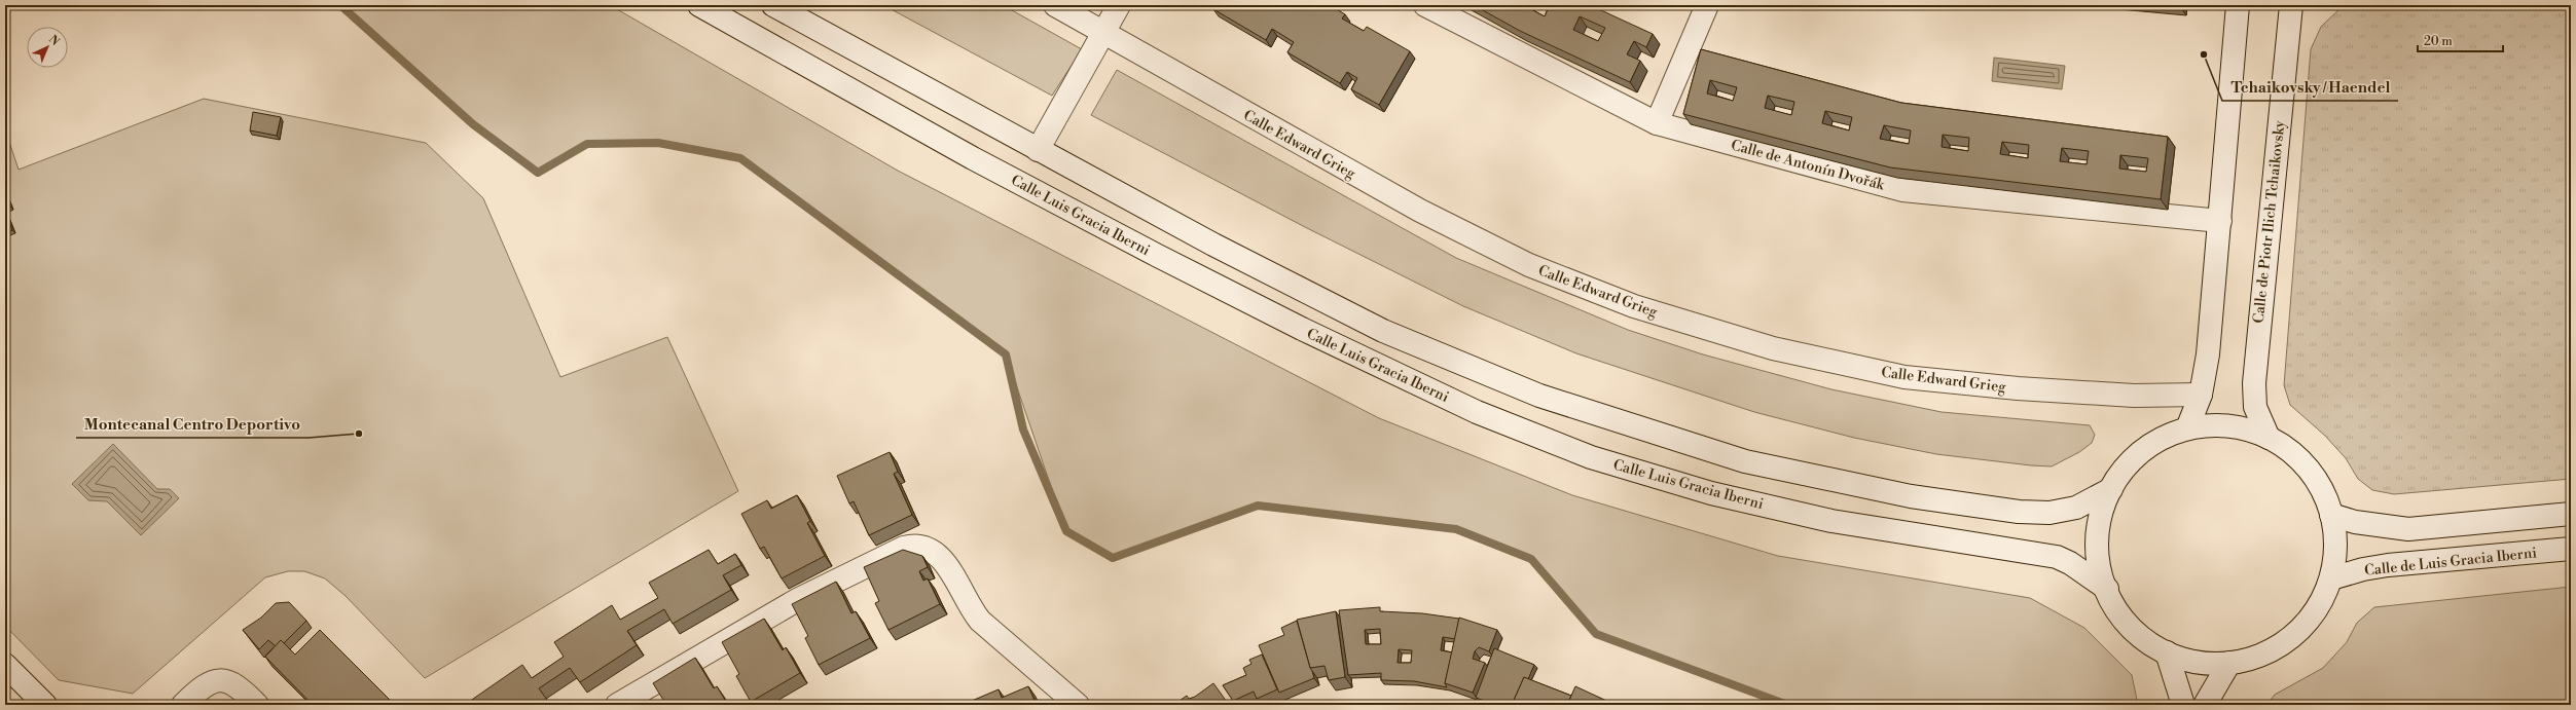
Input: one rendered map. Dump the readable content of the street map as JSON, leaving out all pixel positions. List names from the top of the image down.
{
  "streets": {
    "main road": [
      "Calle Edward Grieg",
      "Calle de Antonín Dvořák",
      "Calle Luis Gracia Iberni",
      "Calle de Piotr Ilich Tchaikovsky",
      "Calle de Luis Gracia Iberni"
    ]
  },
  "places": ["Tchaikovsky / Haendel", "Montecanal Centro Deportivo"],
  "scale_bar": "20 m",
  "north": "top right"
}
